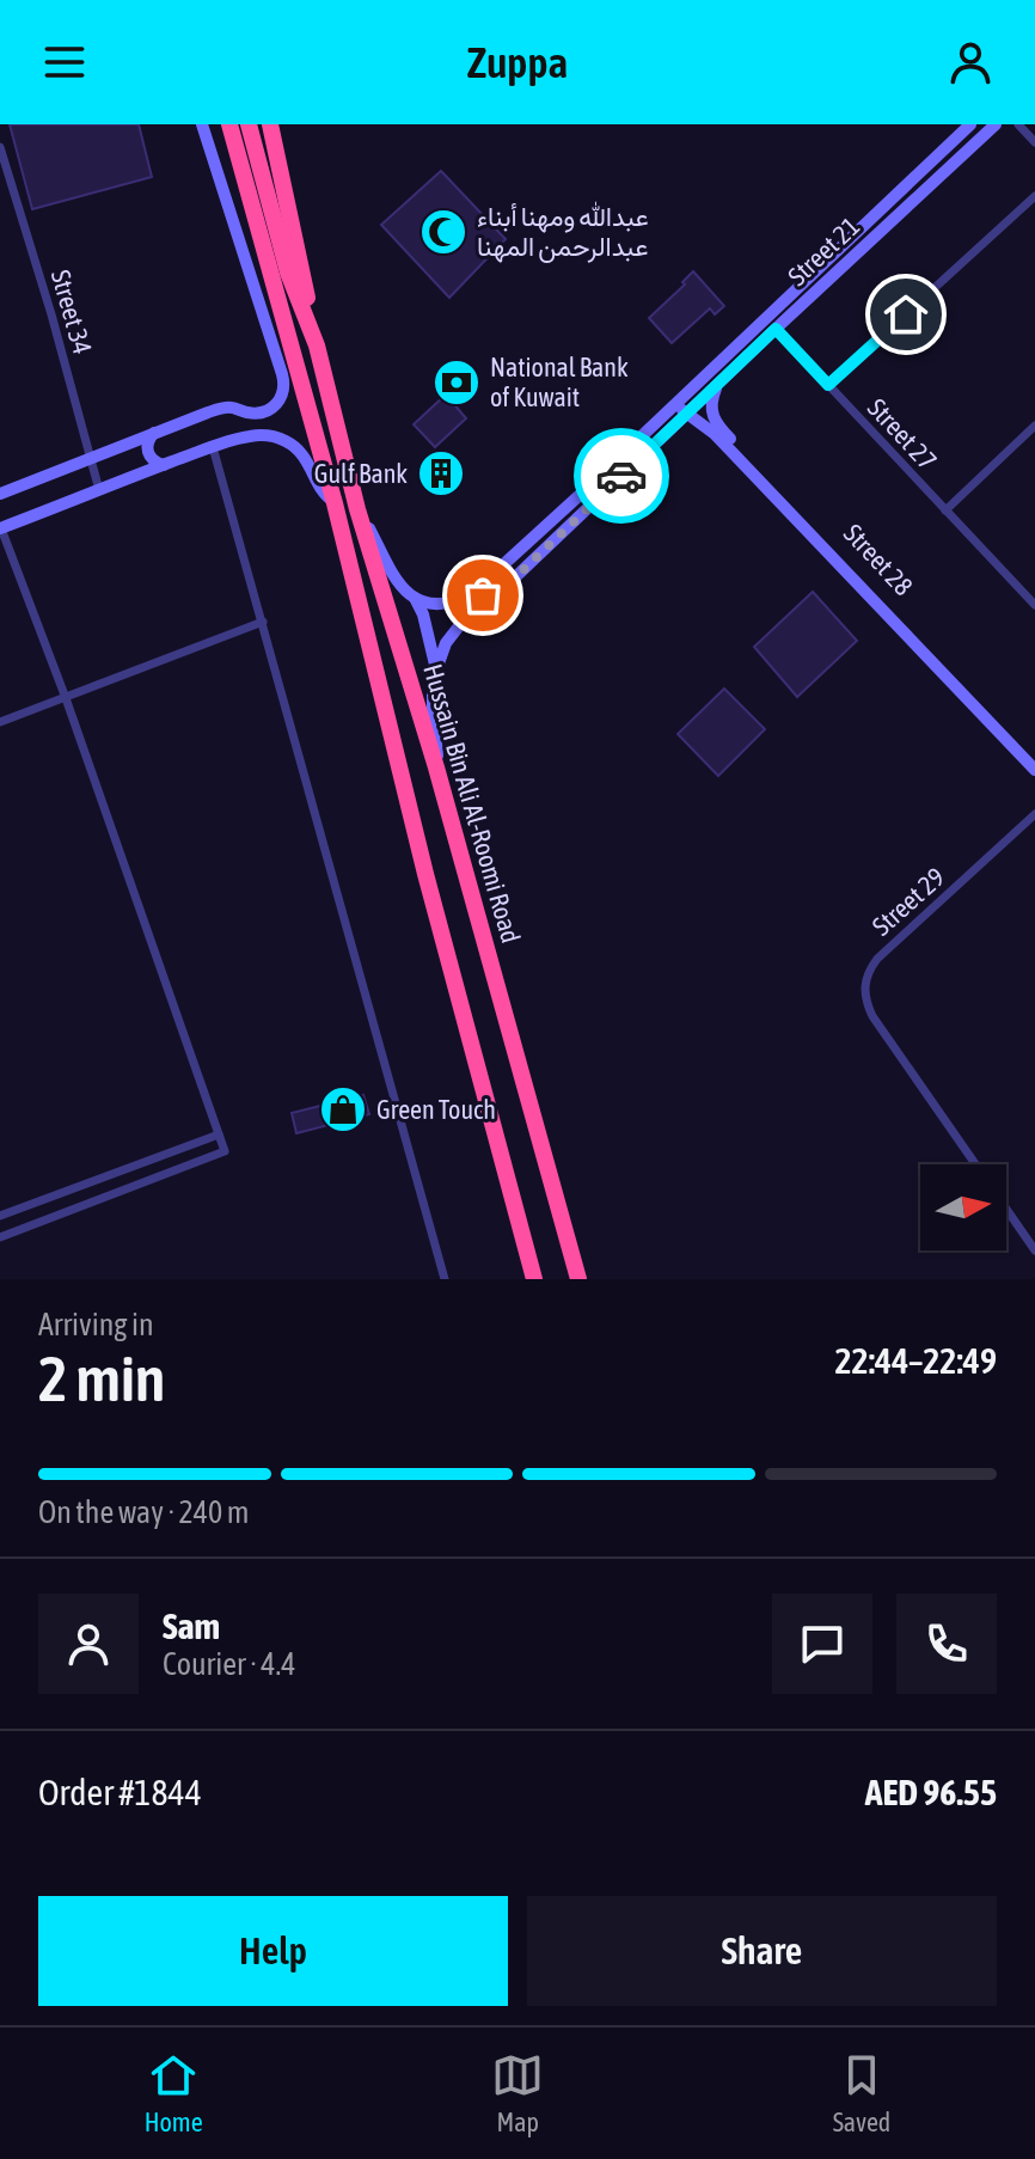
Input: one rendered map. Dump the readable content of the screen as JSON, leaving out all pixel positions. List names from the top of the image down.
{
  "streets": {
    "highway": ["Hussain Bin Ali Al-Roomi Road"],
    "street": [
      "Street 21",
      "Street 34",
      "Street 27",
      "Street 28",
      "Street 29"
    ]
  },
  "crossings": [
    ["Street 21", "Street 27"],
    ["Street 21", "Street 28"],
    ["Street 21", "Hussain Bin Ali Al-Roomi Road"]
  ],
  "places": {
    "mosque": ["عبدالله ومهنا أبناء عبدالرحمن المهنا"],
    "bank": ["National Bank of Kuwait"],
    "building": ["Gulf Bank"],
    "shop": ["Green Touch"]
  },
  "north": "right",
  "page": {
    "header": "Zuppa",
    "heading": ["2 min", "Arriving in", "22:44–22:49"],
    "panel": [
      "Sam",
      "Courier · 4.4",
      "Order #1844",
      "AED 96.55"
    ],
    "bar": "On the way · 240 m",
    "buttons": ["Help", "Share"],
    "tabs": ["Home", "Map", "Saved"]
  }
}
